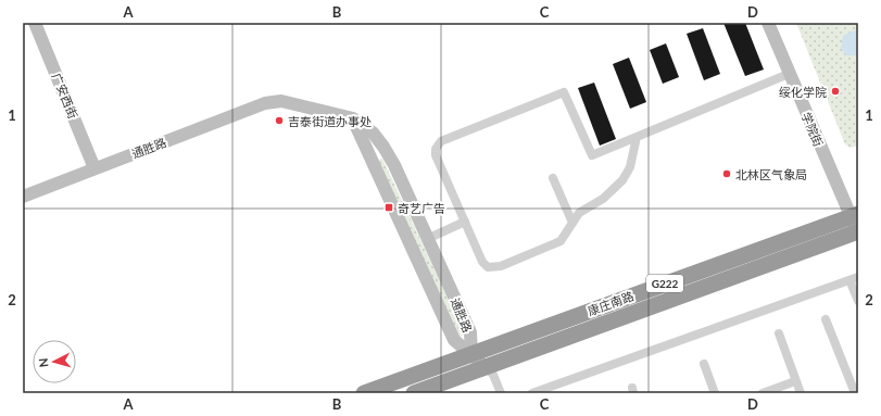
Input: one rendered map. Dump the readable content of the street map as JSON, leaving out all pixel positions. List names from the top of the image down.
{
  "streets": {
    "highway": ["G222", "康庄南路"],
    "street": ["广安西街", "学院街", "通胜路"]
  },
  "crossings": [
    ["广安西街", "通胜路"],
    ["学院街", "康庄南路"],
    ["通胜路", "康庄南路"]
  ],
  "places": {
    "other": ["绥化学院", "吉泰街道办事处", "北林区气象局"],
    "transit": ["奇艺广告"]
  },
  "north": "left",
  "grid": {
    "columns": [
      "A",
      "B",
      "C",
      "D"
    ],
    "rows": ["1", "2"]
  }
}
